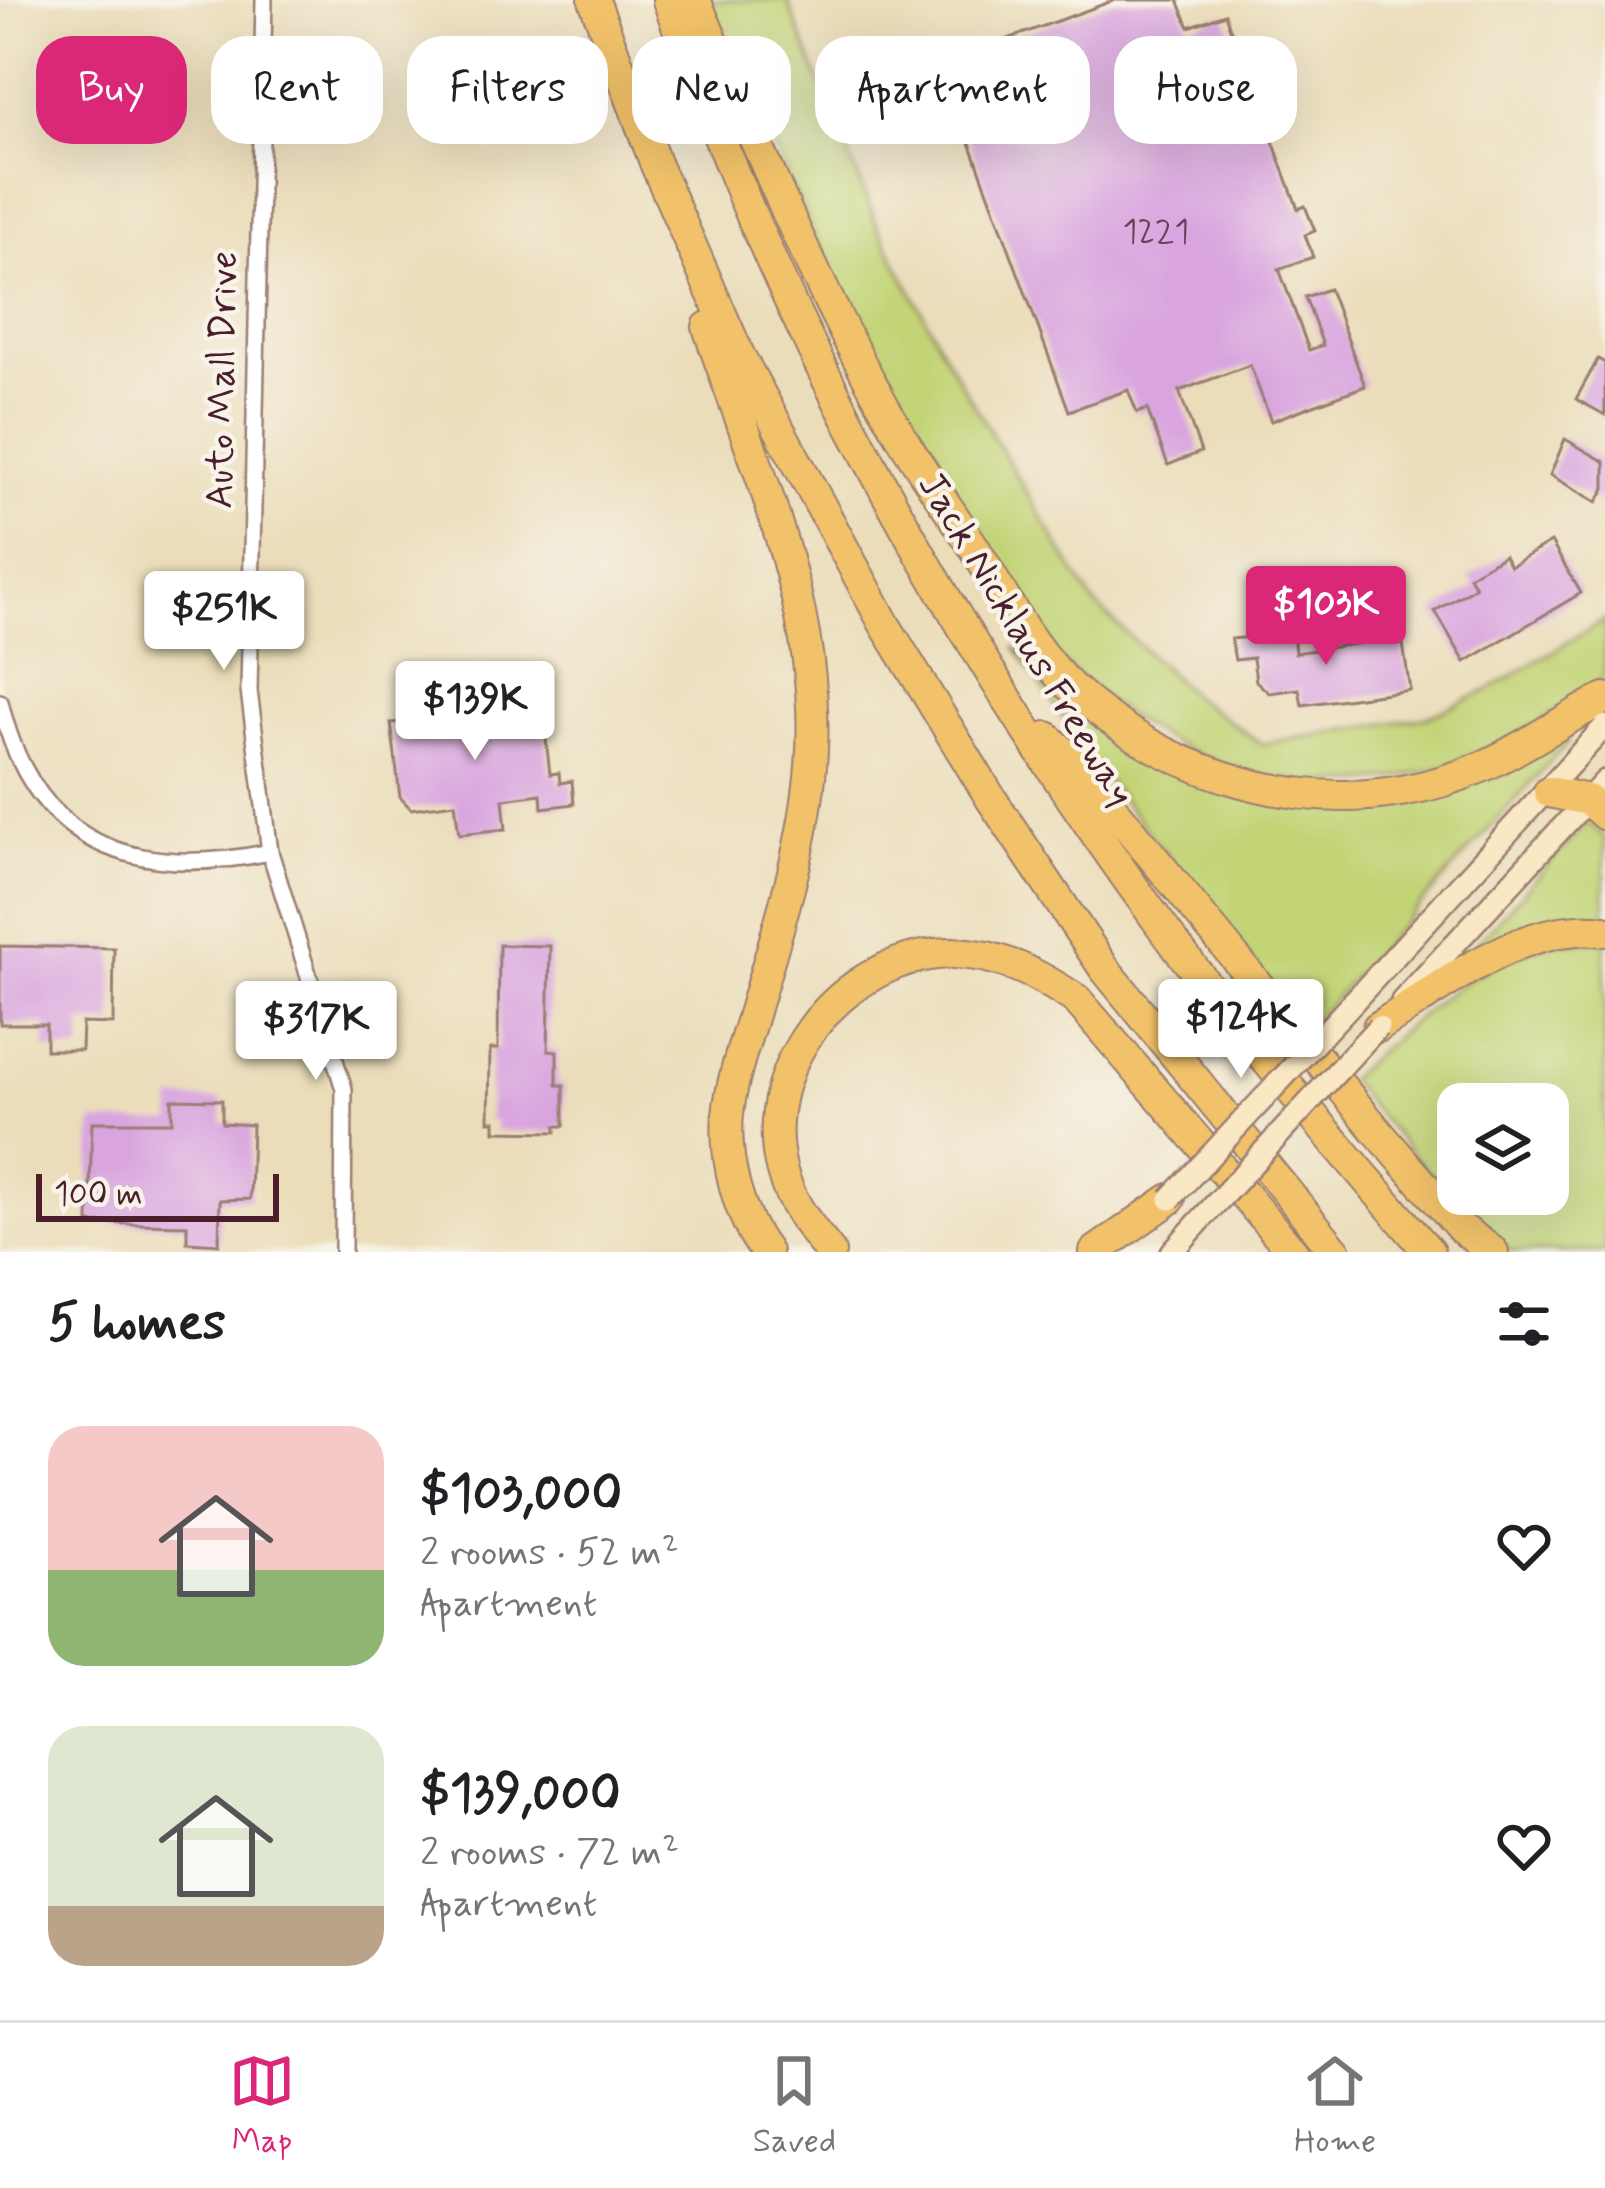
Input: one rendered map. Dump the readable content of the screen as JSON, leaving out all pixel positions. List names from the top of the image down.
{
  "streets": {
    "highway": ["Jack Nicklaus Freeway"],
    "street": ["Auto Mall Drive"]
  },
  "house_numbers": ["1221"],
  "scale_bar": "100 m",
  "page": {
    "chip": [
      "Buy",
      "Rent",
      "Filters",
      "New",
      "Apartment",
      "House"
    ],
    "price": [
      "$103K",
      "$251K",
      "$139K",
      "$124K",
      "$317K"
    ],
    "scale": "100 m",
    "heading": "5 homes",
    "list": [
      {
        "name": "$103,000",
        "note": "2 rooms · 52 m² · Apartment"
      },
      {
        "name": "$139,000",
        "note": "2 rooms · 72 m² · Apartment"
      }
    ],
    "tabs": ["Map", "Saved", "Home"]
  }
}
